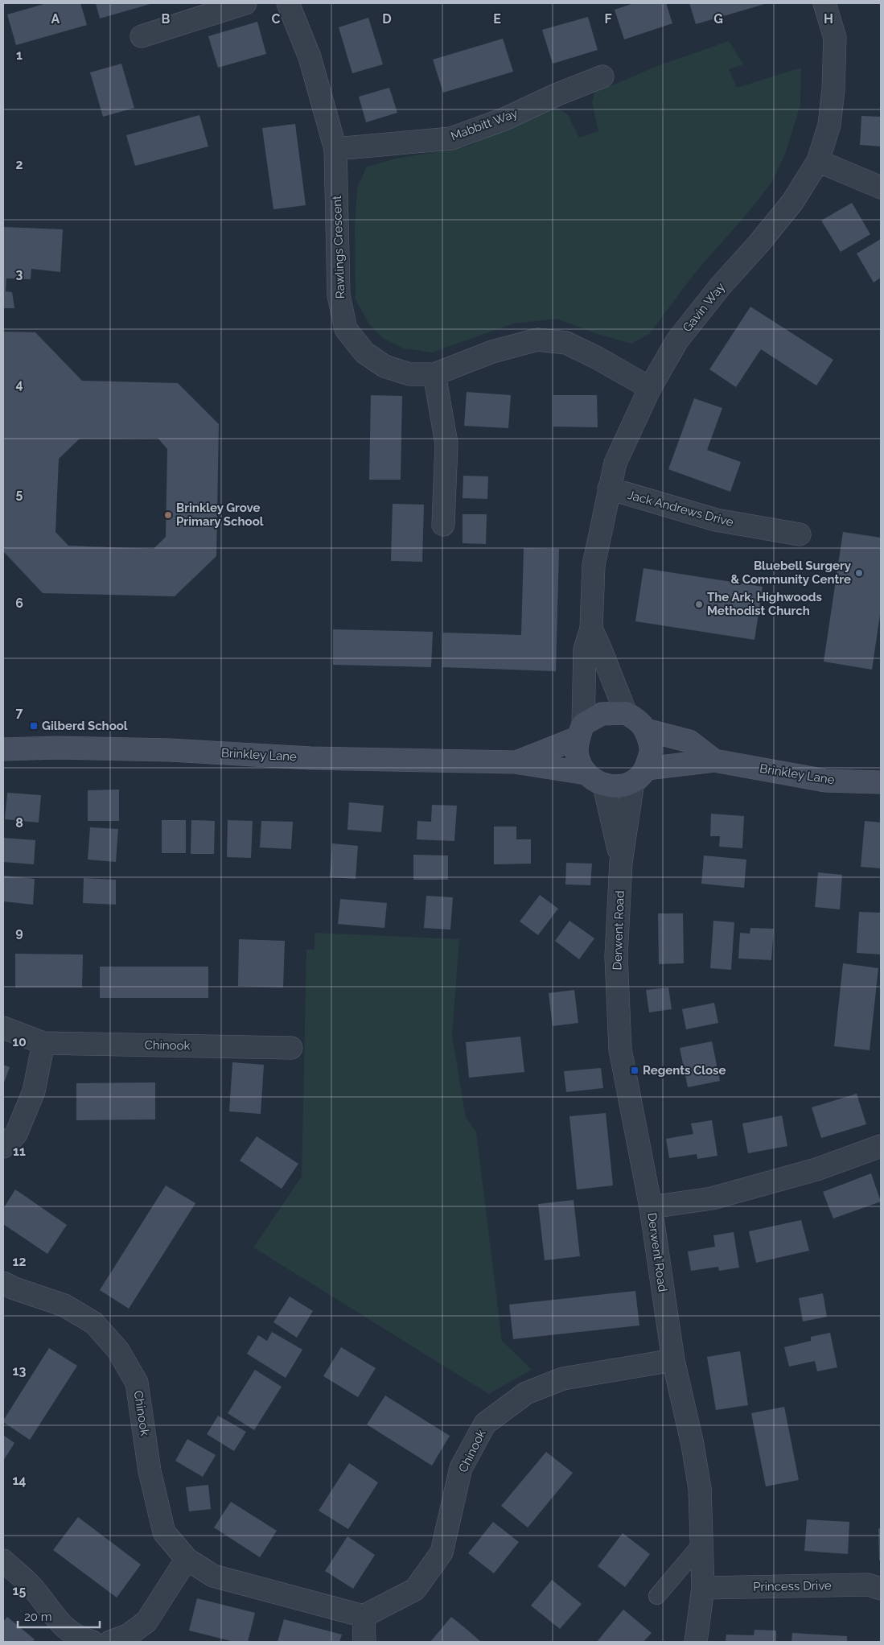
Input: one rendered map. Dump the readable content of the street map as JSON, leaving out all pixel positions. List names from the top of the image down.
{
  "streets": {
    "street": [
      "Mabbitt Way",
      "Rawlings Crescent",
      "Gavin Way",
      "Jack Andrews Drive",
      "Brinkley Lane",
      "Derwent Road",
      "Chinook",
      "Princess Drive"
    ]
  },
  "crossings": [
    ["Mabbitt Way", "Rawlings Crescent"],
    ["Rawlings Crescent", "Gavin Way"],
    ["Gavin Way", "Jack Andrews Drive"],
    ["Brinkley Lane", "Derwent Road"],
    ["Derwent Road", "Chinook"],
    ["Derwent Road", "Princess Drive"]
  ],
  "places": {
    "other": ["Brinkley Grove Primary School", "Bluebell Surgery & Community Centre", "The Ark, Highwoods Methodist Church"],
    "transit": ["Gilberd School", "Regents Close"]
  },
  "scale_bar": "20 m",
  "grid": {
    "columns": [
      "A",
      "B",
      "C",
      "D",
      "E",
      "F",
      "G",
      "H"
    ],
    "rows": [
      "1",
      "2",
      "3",
      "4",
      "5",
      "6",
      "7",
      "8",
      "9",
      "10",
      "11",
      "12",
      "13",
      "14",
      "15"
    ]
  }
}
